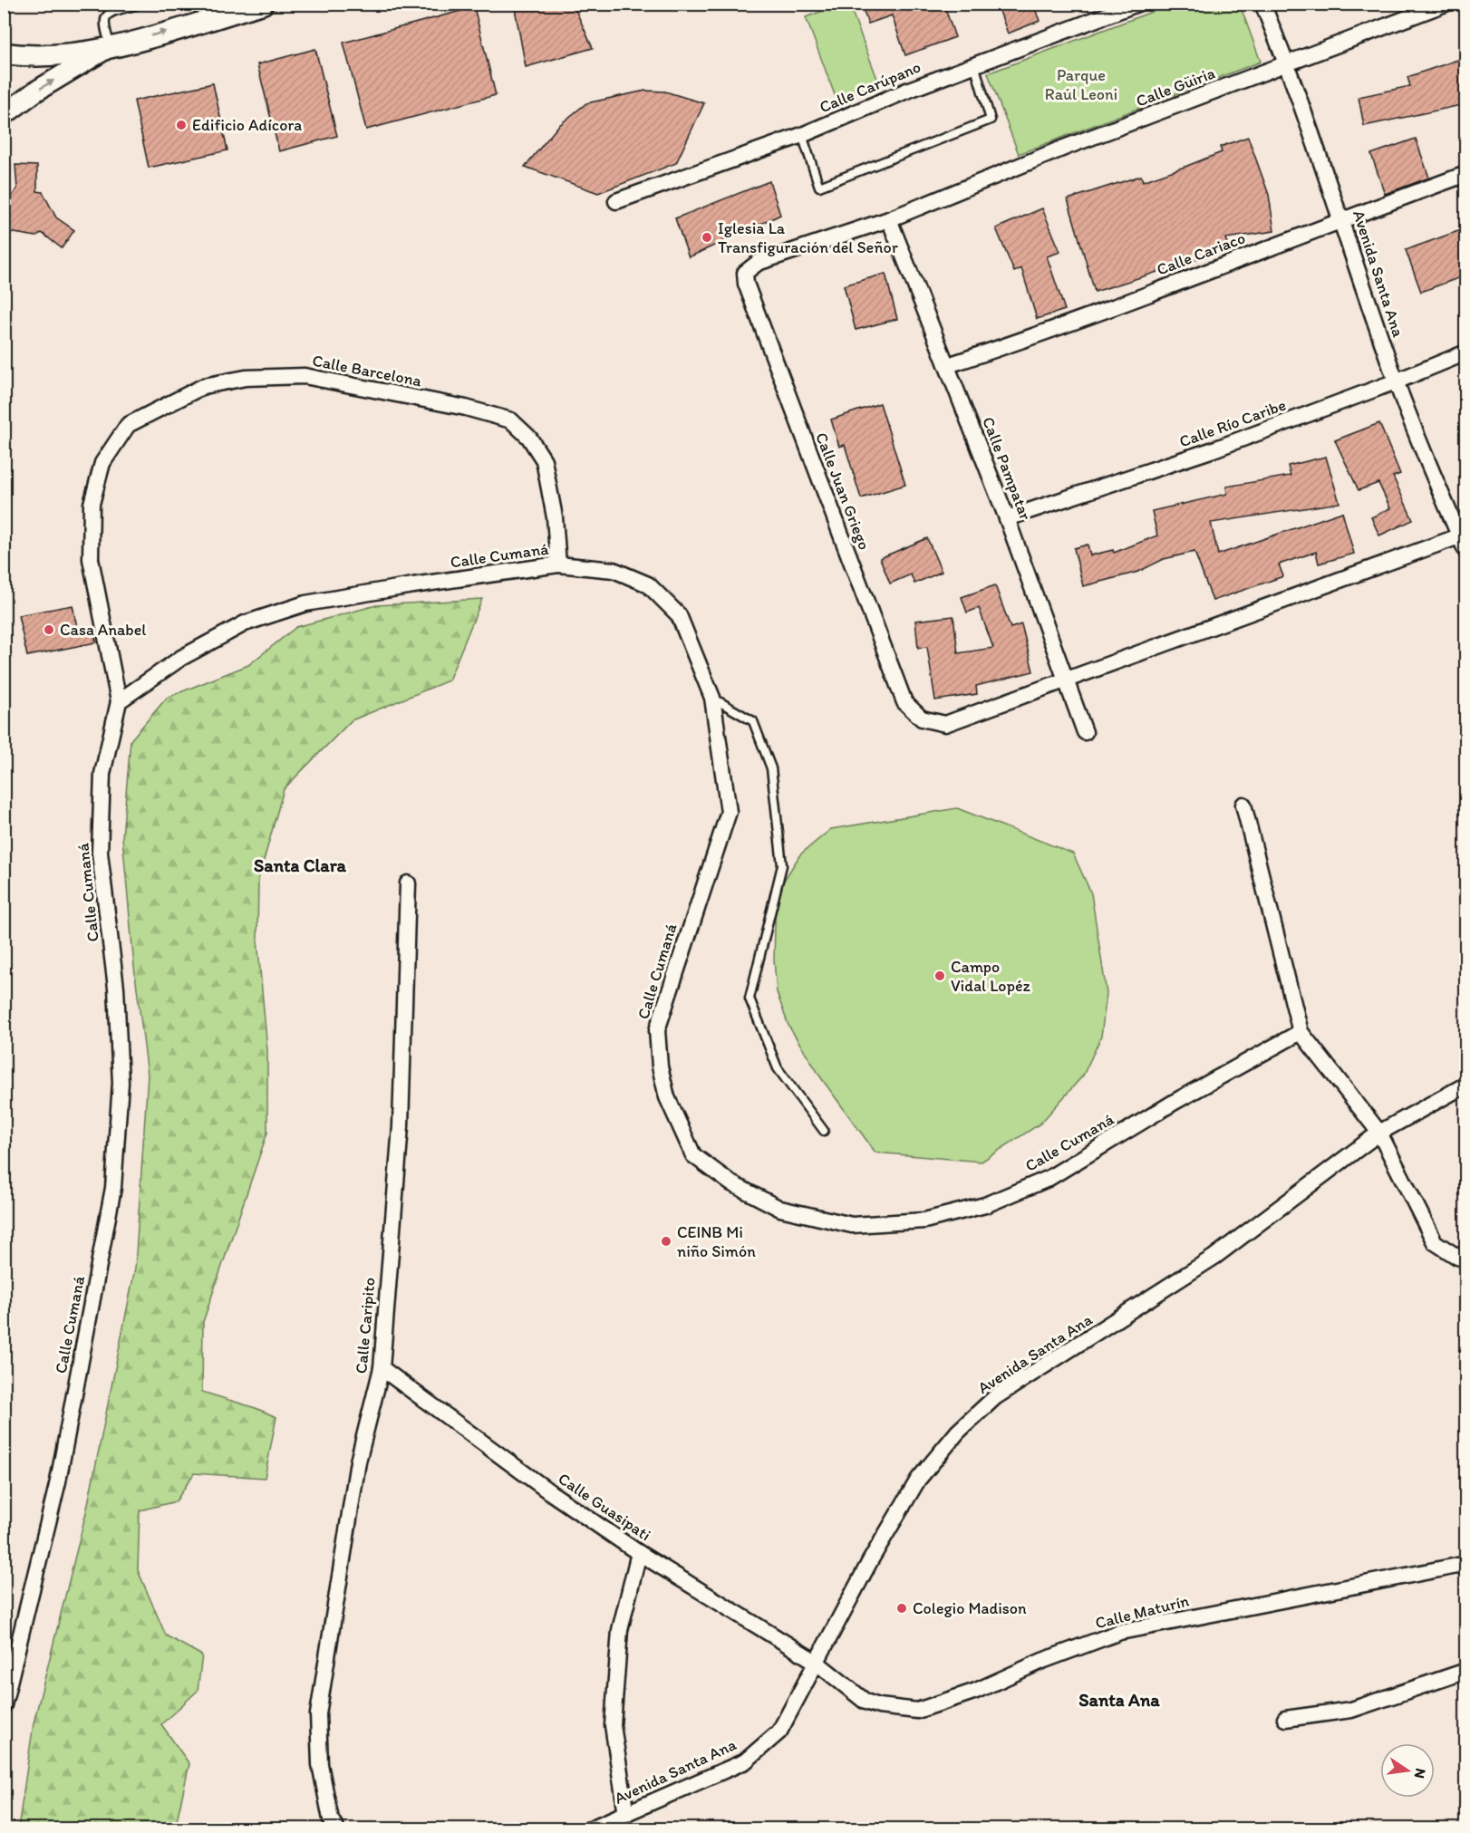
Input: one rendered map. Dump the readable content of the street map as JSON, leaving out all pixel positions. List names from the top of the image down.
{
  "streets": {
    "street": [
      "Calle Carúpano",
      "Calle Güiria",
      "Calle Cariaco",
      "Avenida Santa Ana",
      "Calle Barcelona",
      "Calle Río Caribe",
      "Calle Pampatar",
      "Calle Juan Griego",
      "Calle Cumaná",
      "Calle Caripito",
      "Calle Guasipati",
      "Calle Maturín"
    ]
  },
  "crossings": [
    ["Calle Güiria", "Avenida Santa Ana"],
    ["Calle Güiria", "Calle Pampatar"],
    ["Calle Güiria", "Calle Juan Griego"],
    ["Calle Cariaco", "Avenida Santa Ana"],
    ["Calle Cariaco", "Calle Pampatar"],
    ["Avenida Santa Ana", "Calle Río Caribe"],
    ["Avenida Santa Ana", "Calle Guasipati"],
    ["Avenida Santa Ana", "Calle Maturín"],
    ["Calle Barcelona", "Calle Cumaná"],
    ["Calle Río Caribe", "Calle Pampatar"],
    ["Calle Pampatar", "Calle Juan Griego"],
    ["Calle Caripito", "Calle Guasipati"],
    ["Calle Guasipati", "Calle Maturín"]
  ],
  "districts": ["Santa Clara", "Santa Ana"],
  "parks": ["Parque Raúl Leoni"],
  "places": [
    "Edificio Adícora",
    "Iglesia La Transfiguración del Señor",
    "Casa Anabel",
    "Campo Vidal Lopéz",
    "CEINB Mi niño Simón",
    "Colegio Madison"
  ],
  "north": "right"
}
